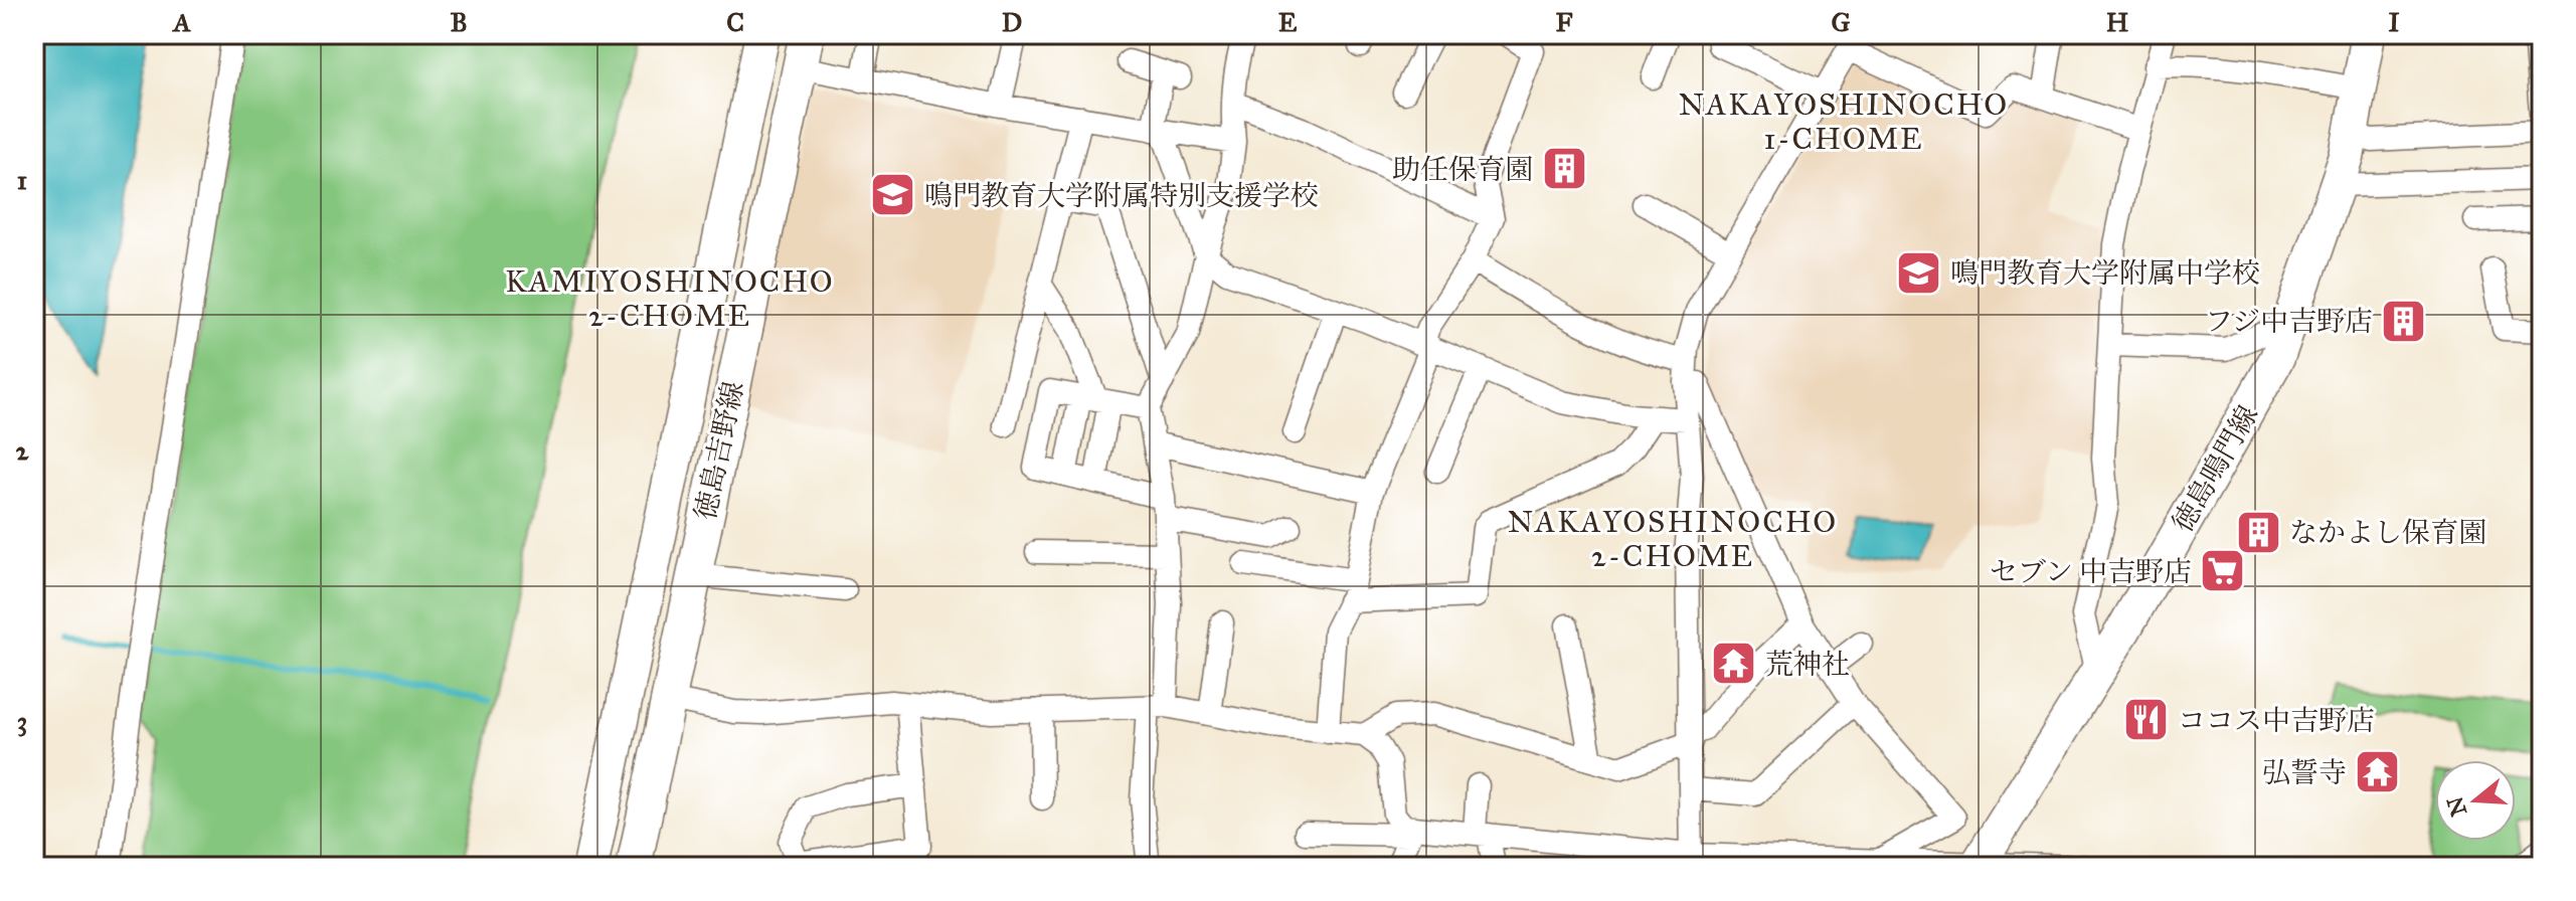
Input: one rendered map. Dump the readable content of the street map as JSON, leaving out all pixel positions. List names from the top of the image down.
{
  "streets": {
    "main road": ["徳島吉野線", "徳島鳴門線"]
  },
  "districts": ["NAKAYOSHINOCHO 1-CHOME", "KAMIYOSHINOCHO 2-CHOME", "NAKAYOSHINOCHO 2-CHOME"],
  "places": {
    "building": ["助任保育園", "フジ中吉野店", "なかよし保育園"],
    "school or university": ["鳴門教育大学附属特別支援学校", "鳴門教育大学附属中学校"],
    "supermarket": ["セブン 中吉野店"],
    "temple": ["荒神社", "弘誓寺"],
    "restaurant": ["ココス中吉野店"]
  },
  "north": "left",
  "grid": {
    "columns": [
      "A",
      "B",
      "C",
      "D",
      "E",
      "F",
      "G",
      "H",
      "I"
    ],
    "rows": ["1", "2", "3"]
  }
}
